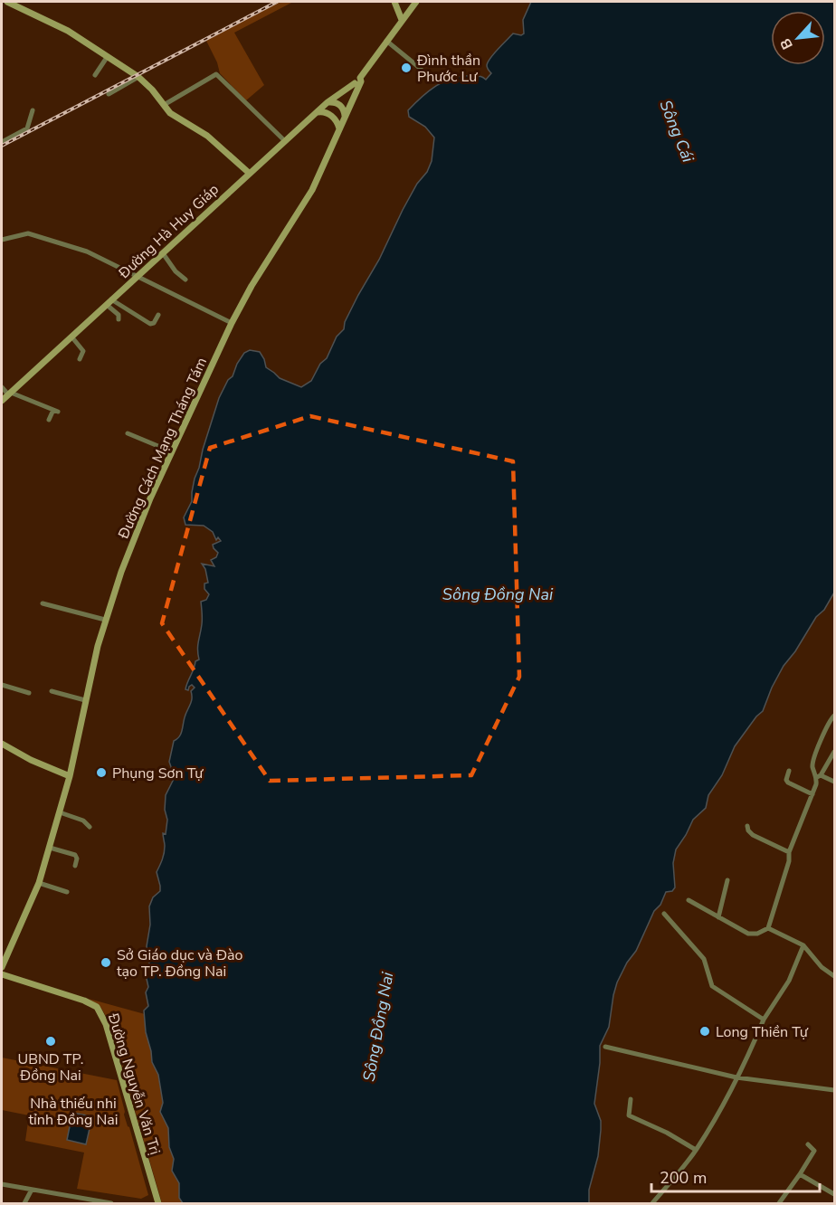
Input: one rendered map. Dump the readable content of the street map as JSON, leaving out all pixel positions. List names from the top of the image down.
{
  "streets": {
    "main road": ["Đường Hà Huy Giáp", "Đường Cách Mạng Tháng Tám", "Đường Nguyễn Văn Trị"]
  },
  "crossings": [
    ["Đường Hà Huy Giáp", "Đường Cách Mạng Tháng Tám"]
  ],
  "water": ["Sông Cái", "Sông Đồng Nai"],
  "parks": ["Nhà thiếu nhi tỉnh Đồng Nai"],
  "places": [
    "Đình thần Phước Lư",
    "Phụng Sơn Tự",
    "Sở Giáo dục và Đào tạo TP. Đồng Nai",
    "Long Thiền Tự",
    "UBND TP. Đồng Nai"
  ],
  "scale_bar": "200 m",
  "north": "bottom left"
}
